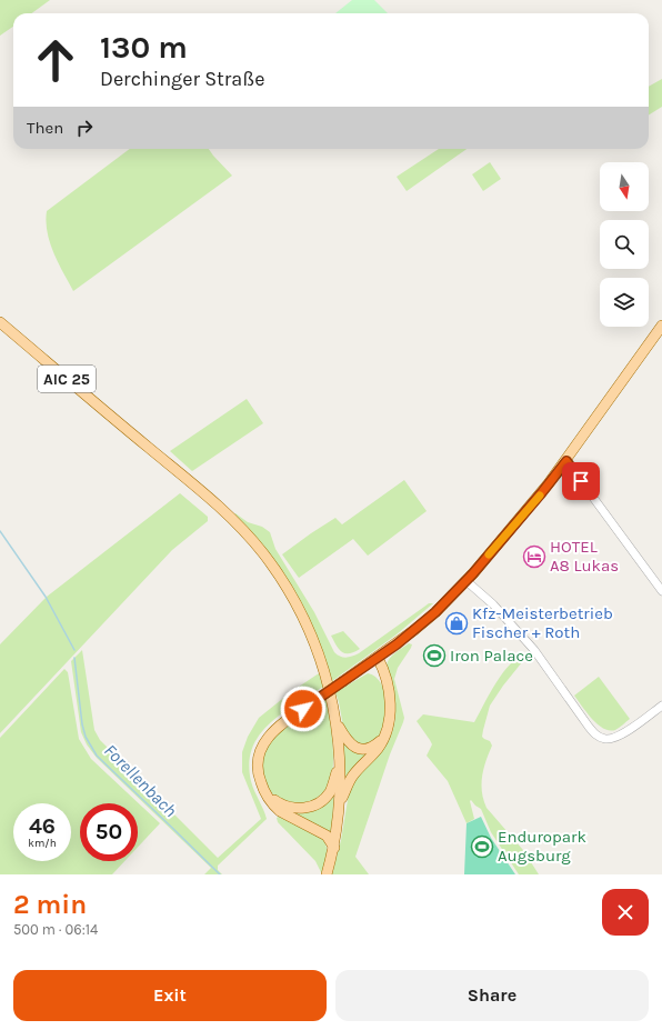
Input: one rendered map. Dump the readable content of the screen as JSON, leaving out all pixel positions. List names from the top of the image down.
{
  "streets": {
    "main road": ["AIC 25"]
  },
  "water": ["Forellenbach"],
  "places": {
    "hotel": ["HOTEL A8 Lukas"],
    "shop": ["Kfz-Meisterbetrieb Fischer + Roth"],
    "sports": ["Iron Palace", "Enduropark Augsburg"]
  },
  "north": "bottom",
  "page": {
    "turn": ["130 m", "Derchinger Straße"],
    "then": "Then",
    "speed": "46 km/h",
    "limit": "50",
    "heading": ["2 min", "500 m · 06:14"],
    "buttons": ["Exit", "Share"]
  }
}
